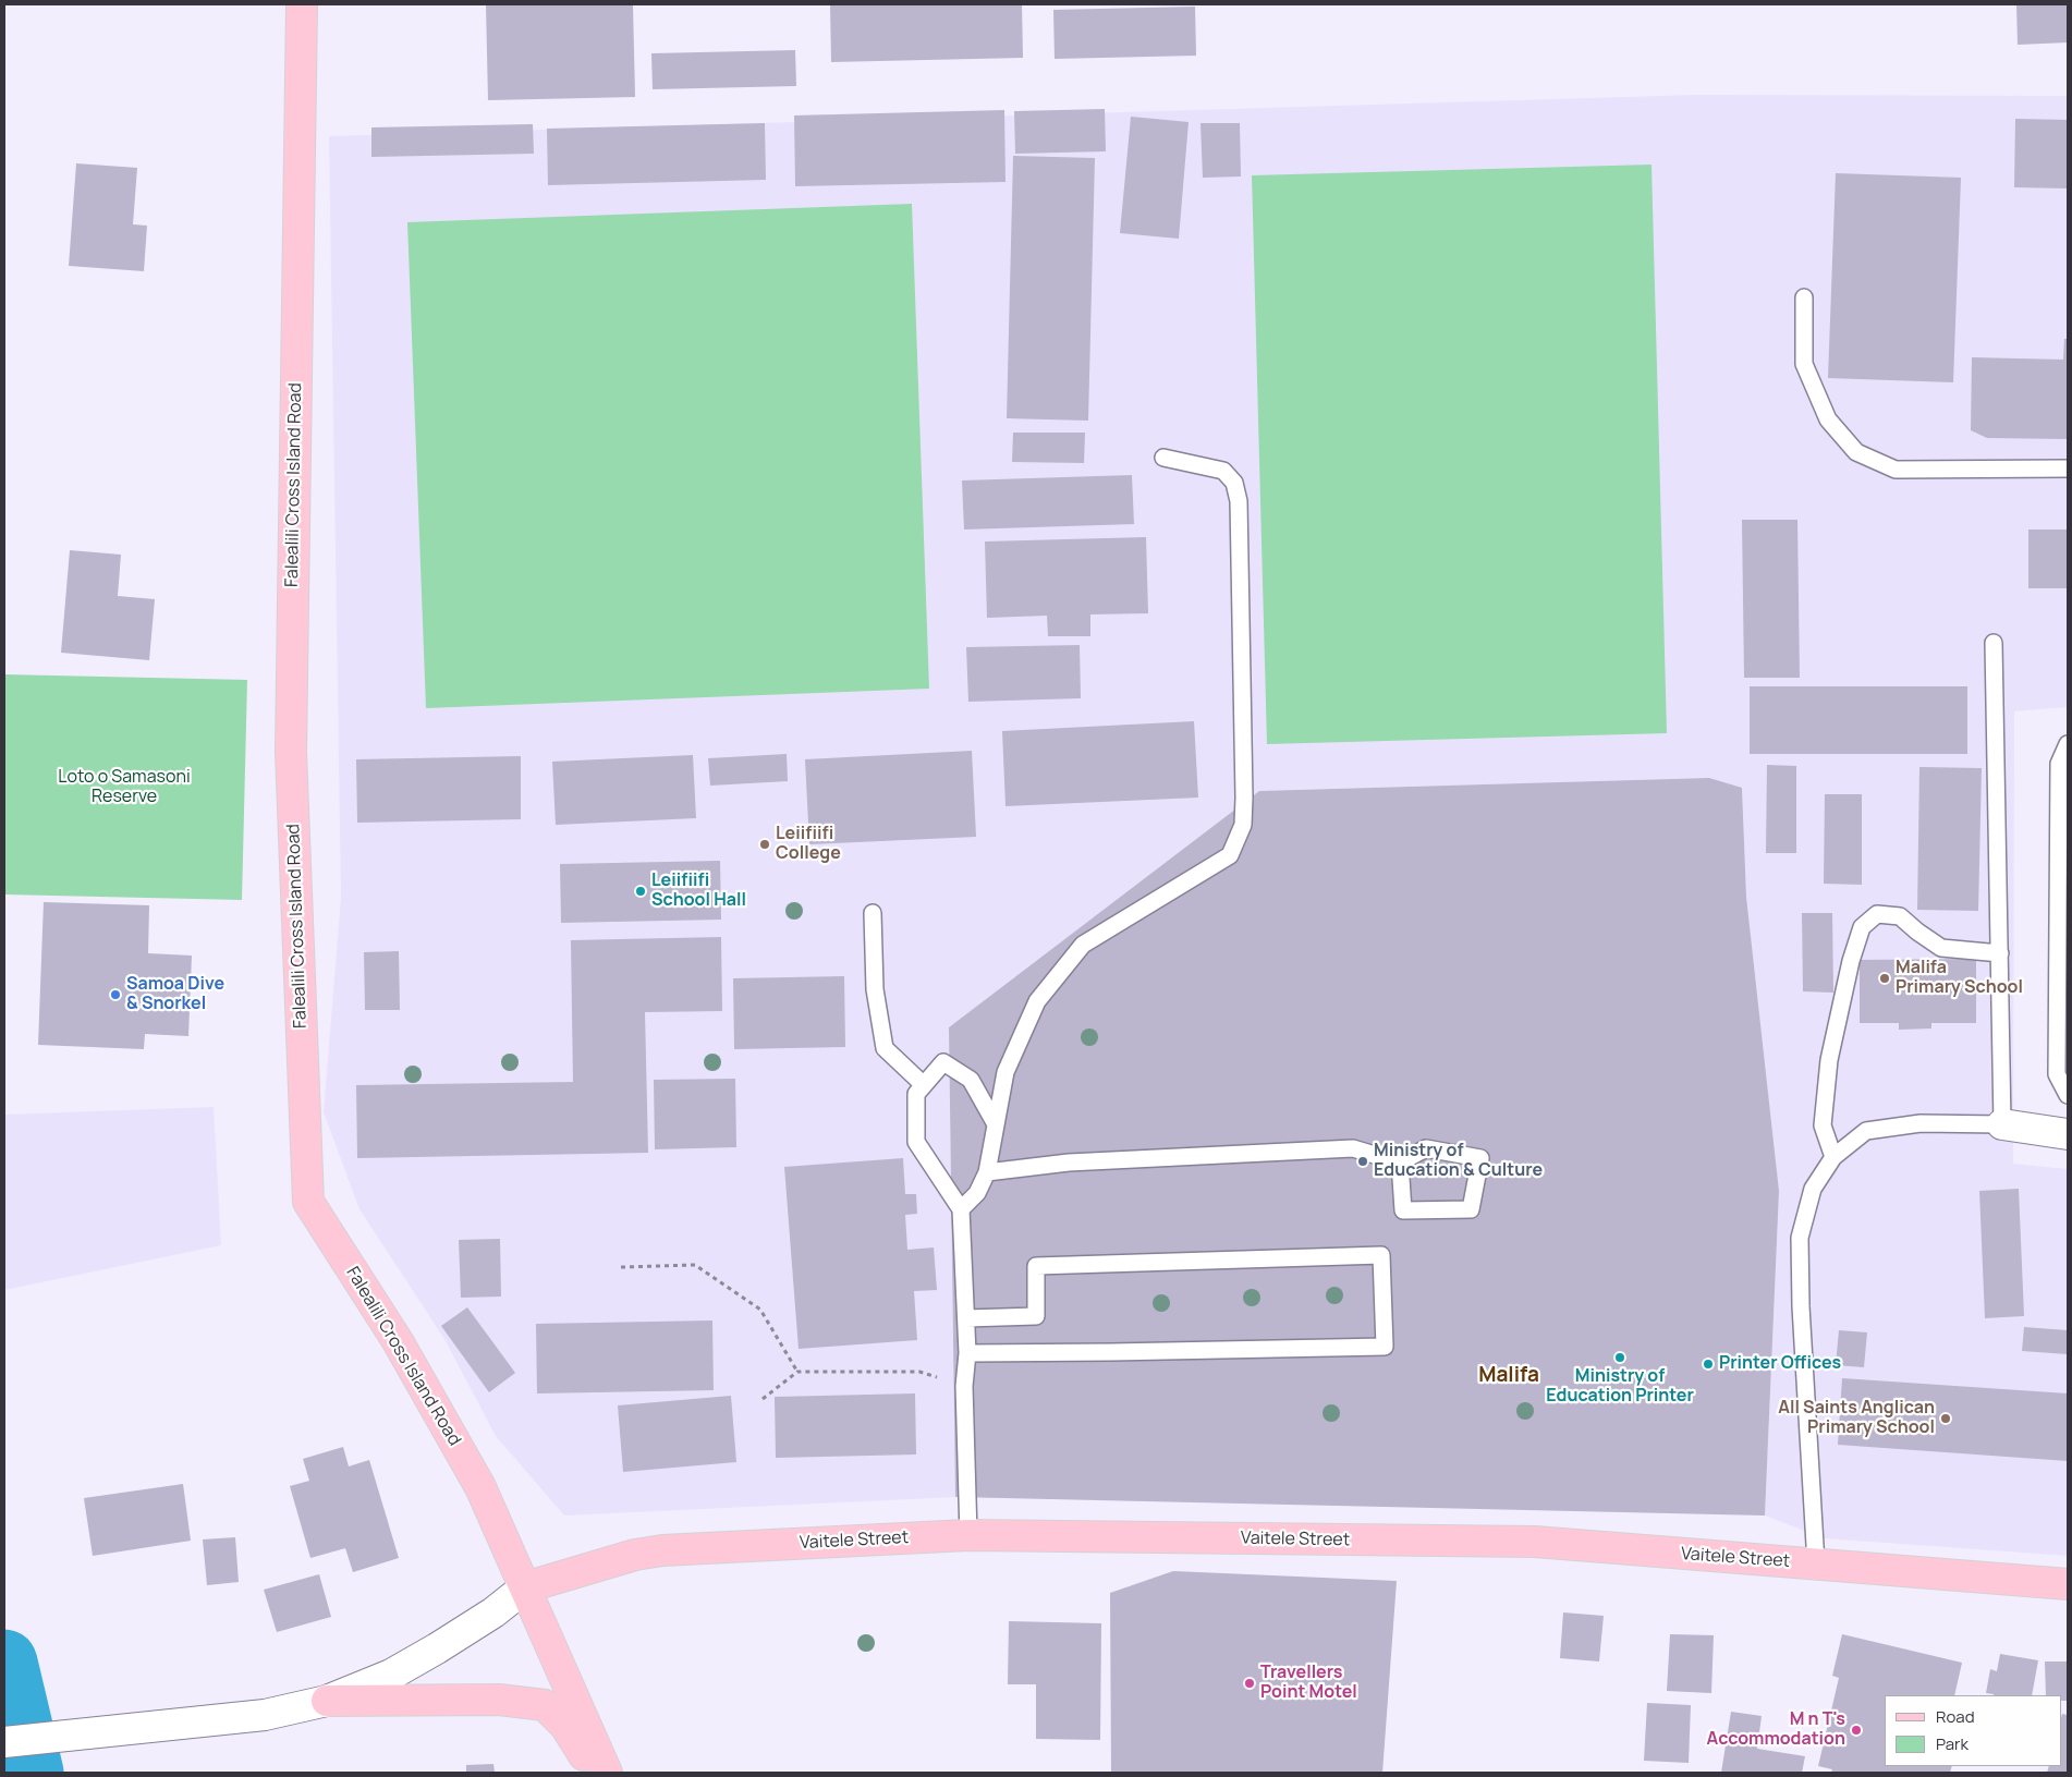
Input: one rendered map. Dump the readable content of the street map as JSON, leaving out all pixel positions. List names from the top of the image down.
{
  "streets": {
    "main road": ["Falealili Cross Island Road", "Vaitele Street"]
  },
  "crossings": [
    ["Falealili Cross Island Road", "Vaitele Street"]
  ],
  "districts": ["Malifa"],
  "parks": ["Loto o Samasoni Reserve"],
  "places": [
    "Leiifiifi College",
    "Leiifiifi School Hall",
    "Malifa Primary School",
    "Samoa Dive & Snorkel",
    "Ministry of Education & Culture",
    "Ministry of Education Printer",
    "Printer Offices",
    "All Saints Anglican Primary School",
    "Travellers Point Motel",
    "M n T's Accommodation"
  ],
  "legend": ["Road", "Park"]
}
